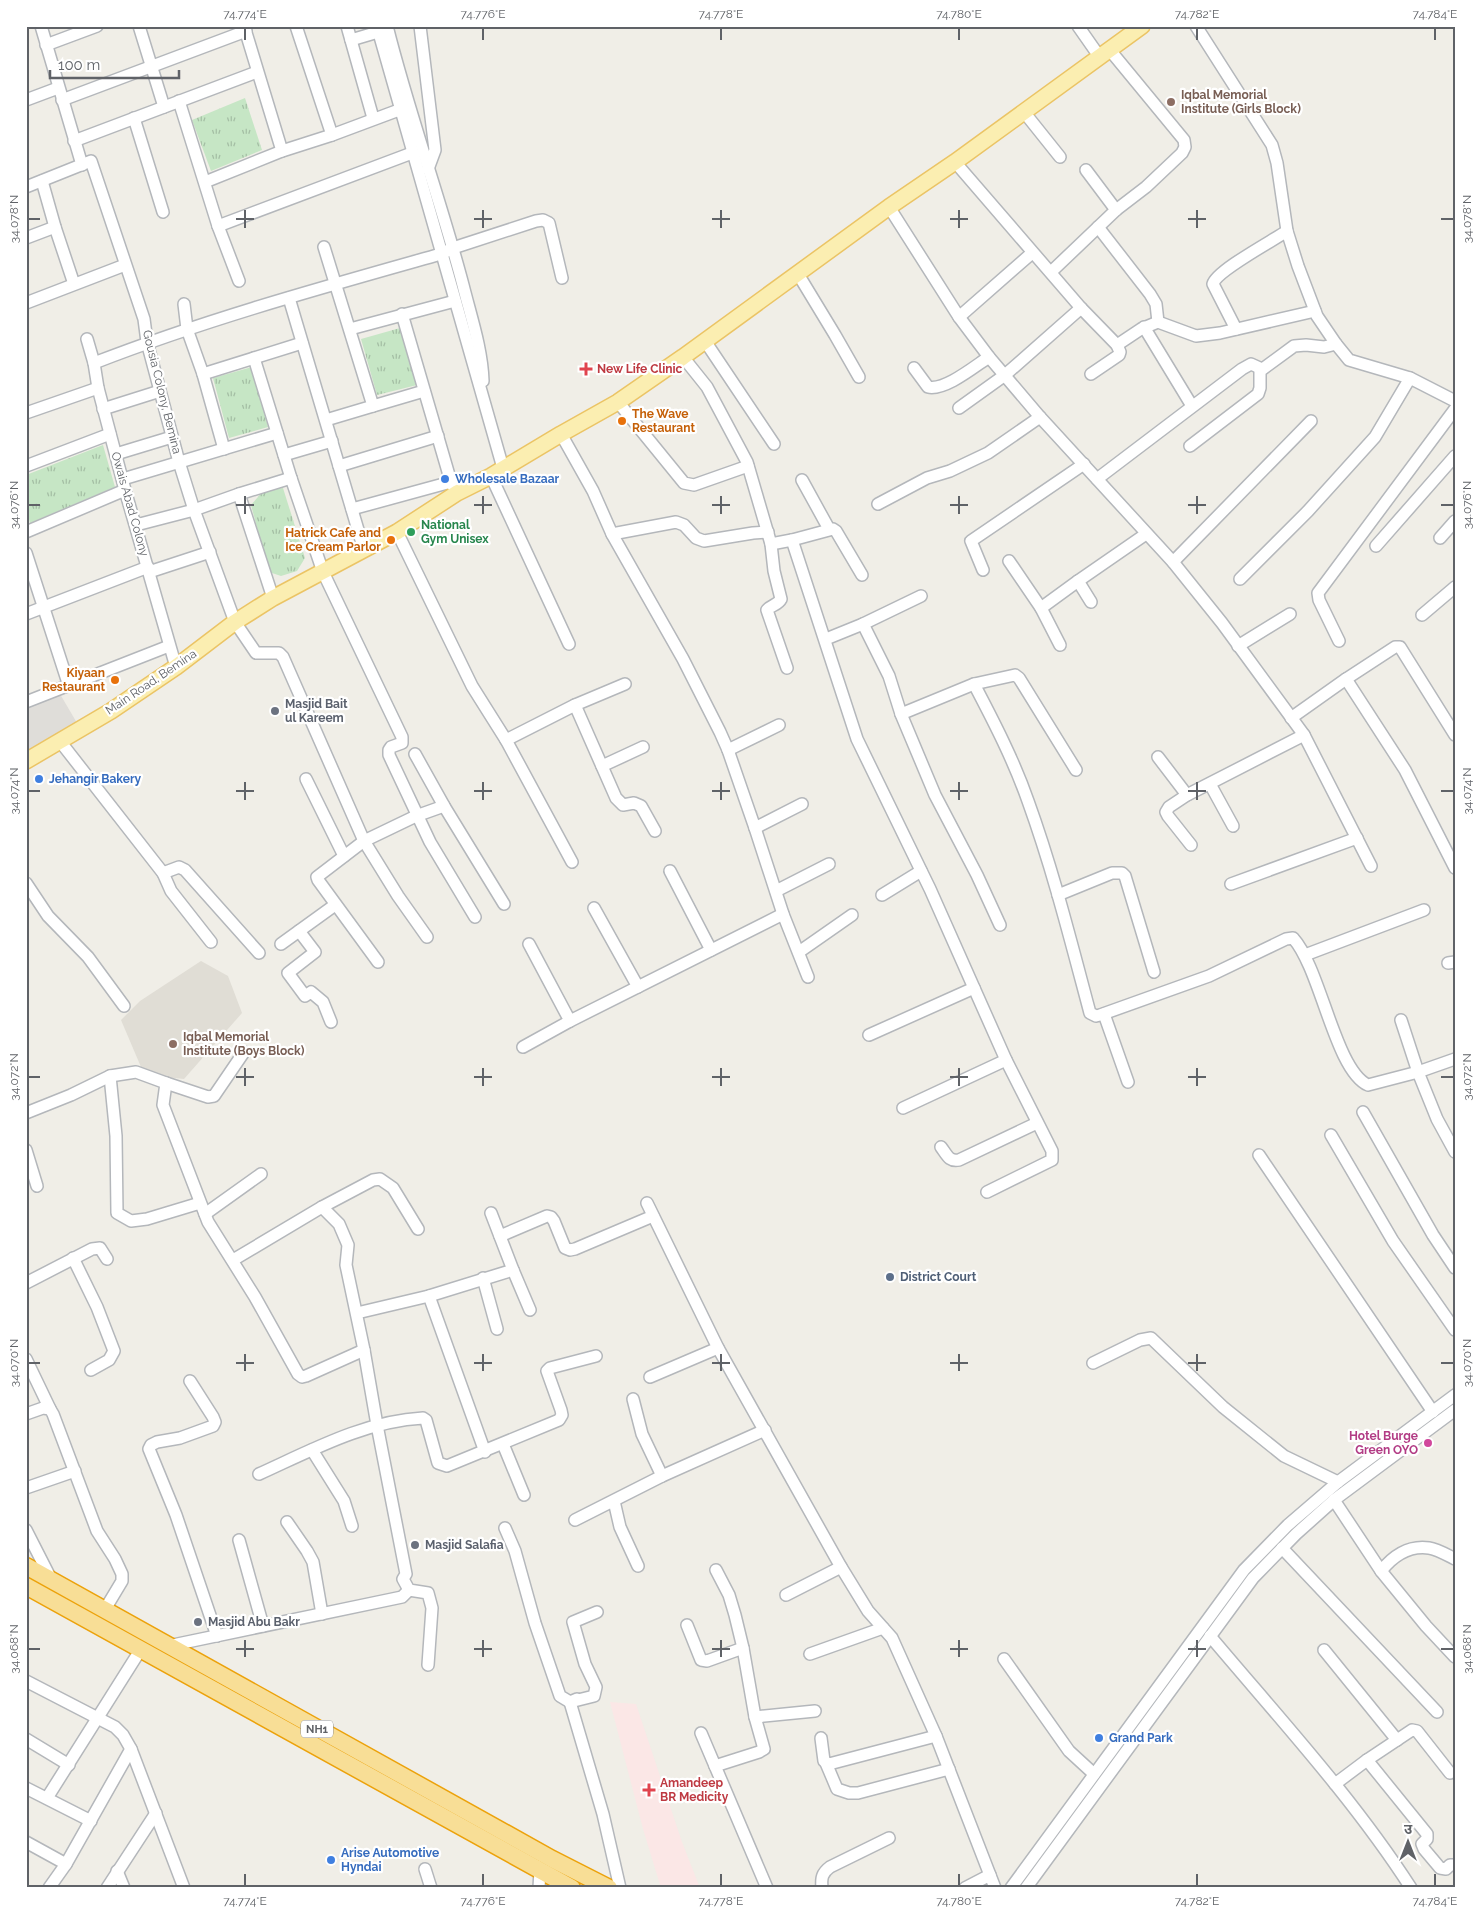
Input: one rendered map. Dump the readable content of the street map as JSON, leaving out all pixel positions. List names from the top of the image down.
{
  "streets": {
    "highway": ["NH1"],
    "main road": ["Main Road, Bemina"],
    "street": ["Gousia Colony, Bemina", "Owais Abad Colony"]
  },
  "crossings": [
    ["Gousia Colony, Bemina", "Main Road, Bemina"],
    ["Owais Abad Colony", "Main Road, Bemina"]
  ],
  "places": {
    "other": [
      "Iqbal Memorial Institute (Girls Block)",
      "The Wave Restaurant",
      "Wholesale Bazaar",
      "National Gym Unisex",
      "Hatrick Cafe and Ice Cream Parlor",
      "Kiyaan Restaurant",
      "Masjid Bait ul Kareem",
      "Jehangir Bakery",
      "Iqbal Memorial Institute (Boys Block)",
      "District Court",
      "Hotel Burge Green OYO",
      "Masjid Salafia",
      "Masjid Abu Bakr",
      "Grand Park",
      "Arise Automotive Hyndai"
    ],
    "health": ["New Life Clinic", "Amandeep BR Medicity"]
  },
  "scale_bar": "100 m",
  "north": "top",
  "coordinates": [
    "74.774°E",
    "74.776°E",
    "74.778°E",
    "74.780°E",
    "74.782°E",
    "74.784°E",
    "34.078°N",
    "34.076°N",
    "34.074°N",
    "34.072°N",
    "34.070°N",
    "34.068°N"
  ]
}
